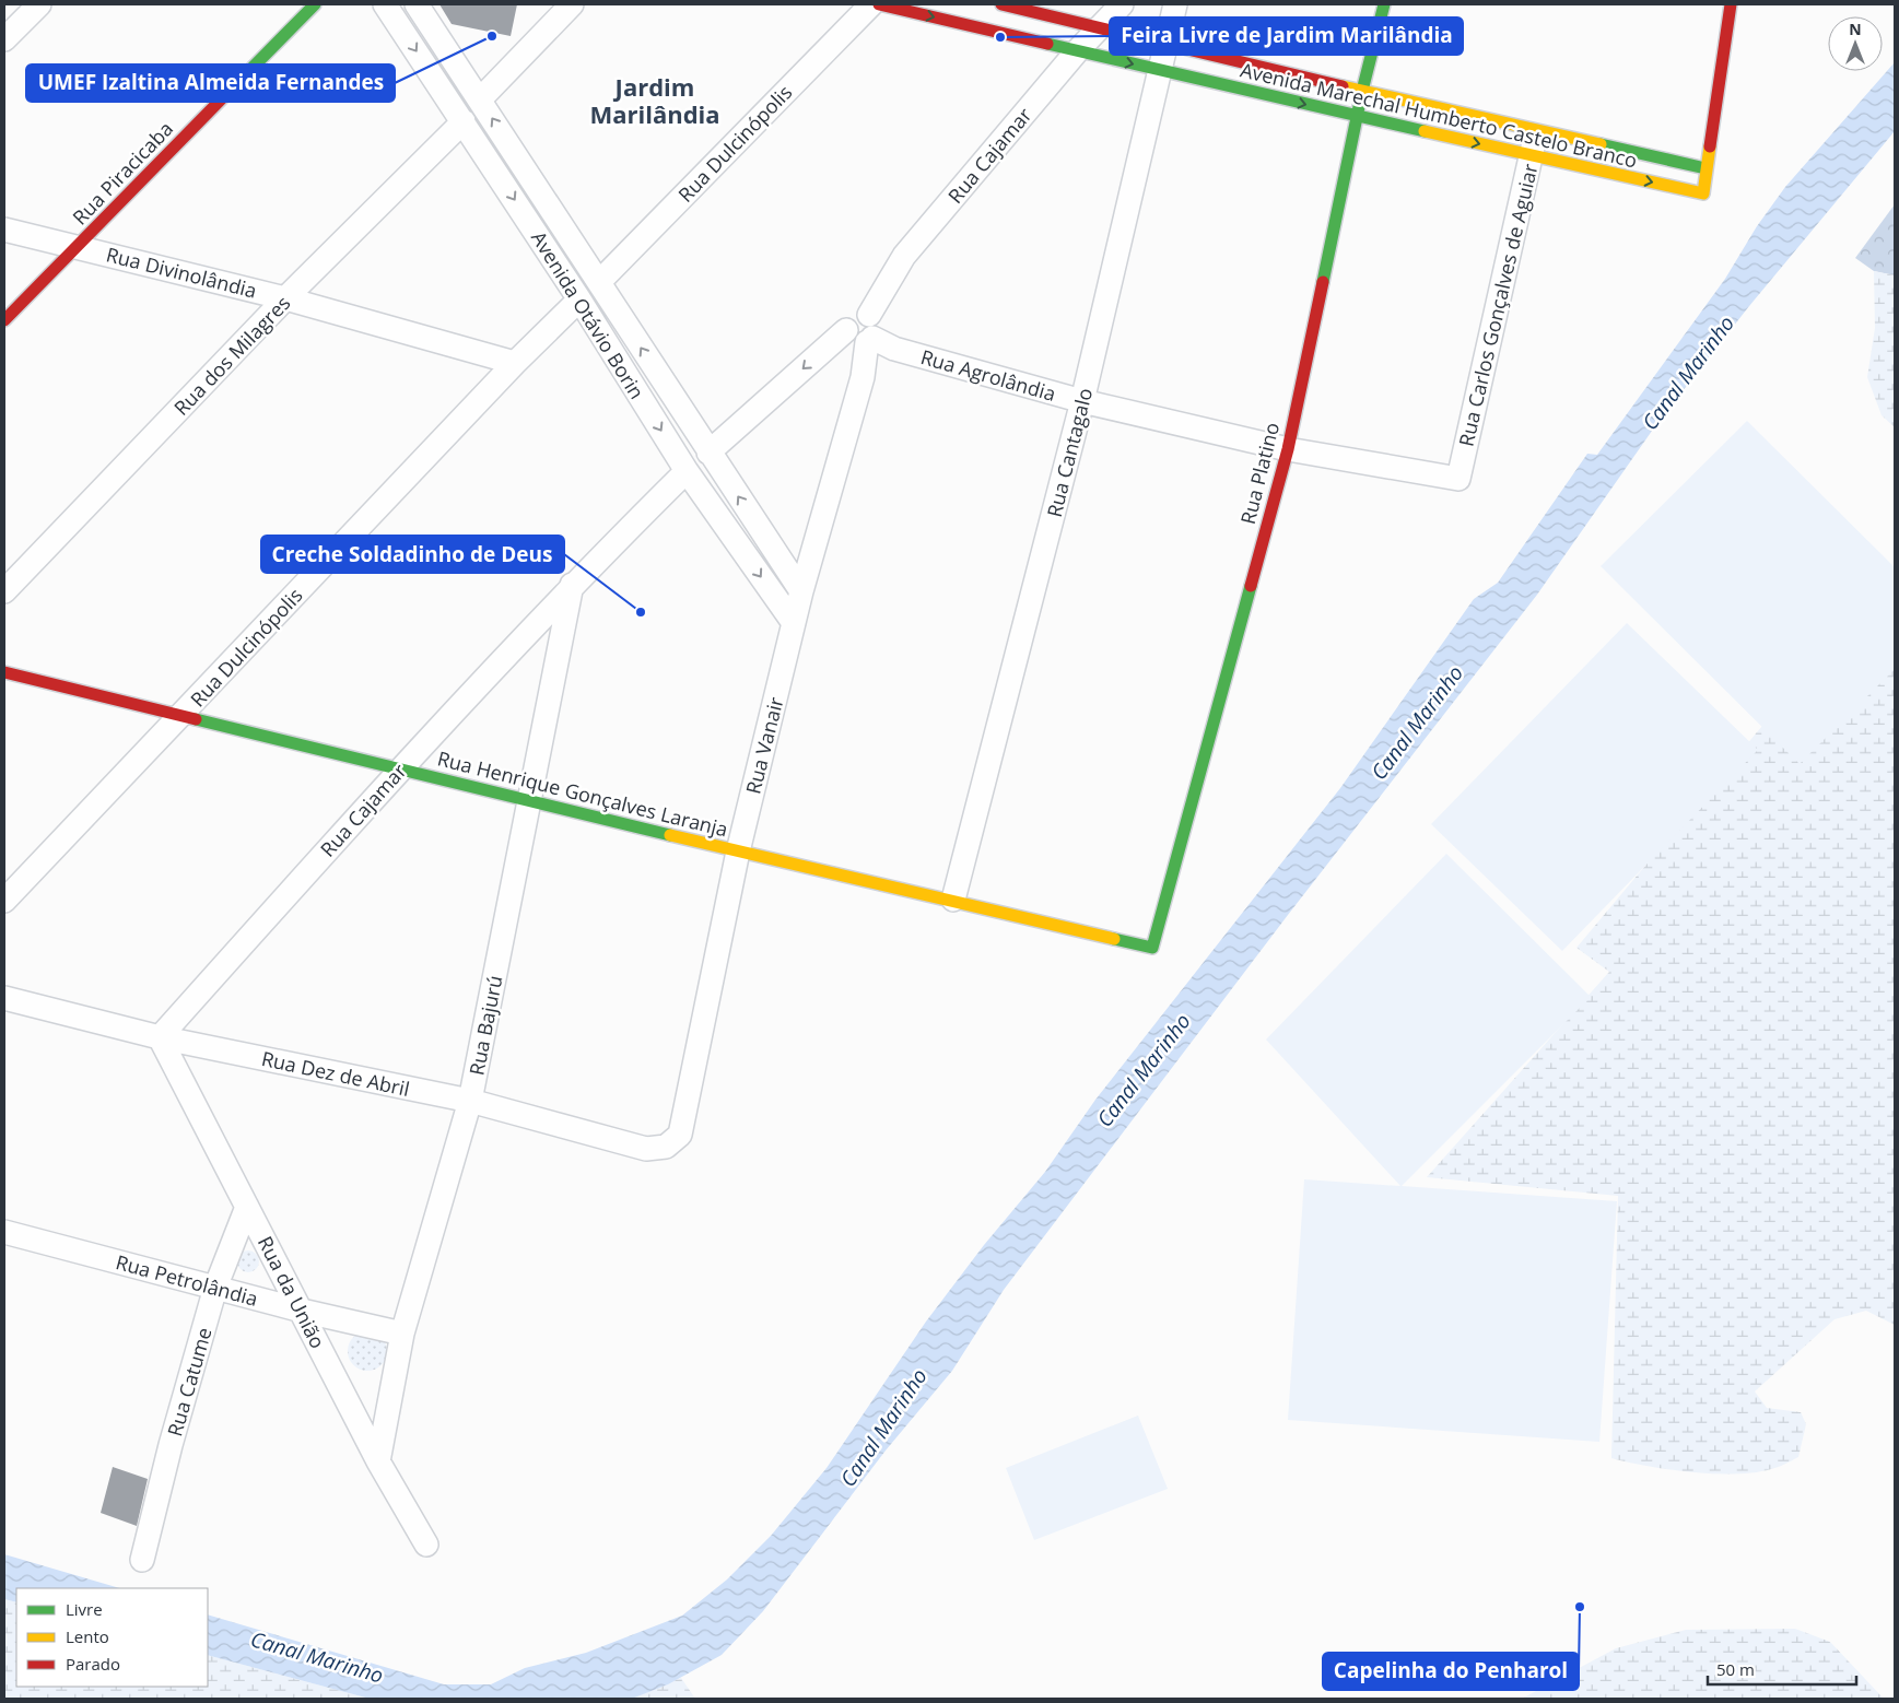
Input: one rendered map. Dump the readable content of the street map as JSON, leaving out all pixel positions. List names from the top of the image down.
{
  "streets": {
    "street": [
      "Avenida Marechal Humberto Castelo Branco",
      "Rua Dulcinópolis",
      "Rua Cajamar",
      "Rua Piracicaba",
      "Rua Divinolândia",
      "Rua Carlos Gonçalves de Aguiar",
      "Avenida Otávio Borin",
      "Rua dos Milagres",
      "Rua Agrolândia",
      "Rua Cantagalo",
      "Rua Platino",
      "Rua Vanair",
      "Rua Henrique Gonçalves Laranja",
      "Rua Bajurú",
      "Rua Dez de Abril",
      "Rua Petrolândia",
      "Rua da União",
      "Rua Catume"
    ]
  },
  "crossings": [
    ["Avenida Marechal Humberto Castelo Branco", "Rua Cajamar"],
    ["Avenida Marechal Humberto Castelo Branco", "Rua Carlos Gonçalves de Aguiar"],
    ["Avenida Marechal Humberto Castelo Branco", "Rua Cantagalo"],
    ["Avenida Marechal Humberto Castelo Branco", "Rua Platino"],
    ["Rua Dulcinópolis", "Rua Divinolândia"],
    ["Rua Dulcinópolis", "Avenida Otávio Borin"],
    ["Rua Dulcinópolis", "Rua Henrique Gonçalves Laranja"],
    ["Rua Cajamar", "Avenida Otávio Borin"],
    ["Rua Cajamar", "Rua Agrolândia"],
    ["Rua Cajamar", "Rua Vanair"],
    ["Rua Cajamar", "Rua Henrique Gonçalves Laranja"],
    ["Rua Cajamar", "Rua Bajurú"],
    ["Rua Cajamar", "Rua Dez de Abril"],
    ["Rua Cajamar", "Rua da União"],
    ["Rua Piracicaba", "Rua Divinolândia"],
    ["Rua Divinolândia", "Rua dos Milagres"],
    ["Rua Carlos Gonçalves de Aguiar", "Rua Agrolândia"],
    ["Avenida Otávio Borin", "Rua dos Milagres"],
    ["Avenida Otávio Borin", "Rua Vanair"],
    ["Rua Agrolândia", "Rua Cantagalo"],
    ["Rua Agrolândia", "Rua Platino"],
    ["Rua Agrolândia", "Rua Vanair"],
    ["Rua Cantagalo", "Rua Henrique Gonçalves Laranja"],
    ["Rua Platino", "Rua Henrique Gonçalves Laranja"],
    ["Rua Vanair", "Rua Henrique Gonçalves Laranja"],
    ["Rua Vanair", "Rua Dez de Abril"],
    ["Rua Henrique Gonçalves Laranja", "Rua Bajurú"],
    ["Rua Bajurú", "Rua Dez de Abril"],
    ["Rua Bajurú", "Rua Petrolândia"],
    ["Rua Bajurú", "Rua da União"],
    ["Rua Dez de Abril", "Rua da União"],
    ["Rua Petrolândia", "Rua da União"],
    ["Rua Petrolândia", "Rua Catume"],
    ["Rua da União", "Rua Catume"]
  ],
  "districts": ["Jardim Marilândia"],
  "water": ["Canal Marinho"],
  "places": [
    "UMEF Izaltina Almeida Fernandes",
    "Feira Livre de Jardim Marilândia",
    "Creche Soldadinho de Deus",
    "Capelinha do Penharol"
  ],
  "legend": ["Livre", "Lento", "Parado"],
  "scale_bar": "50 m",
  "north": "top"
}
